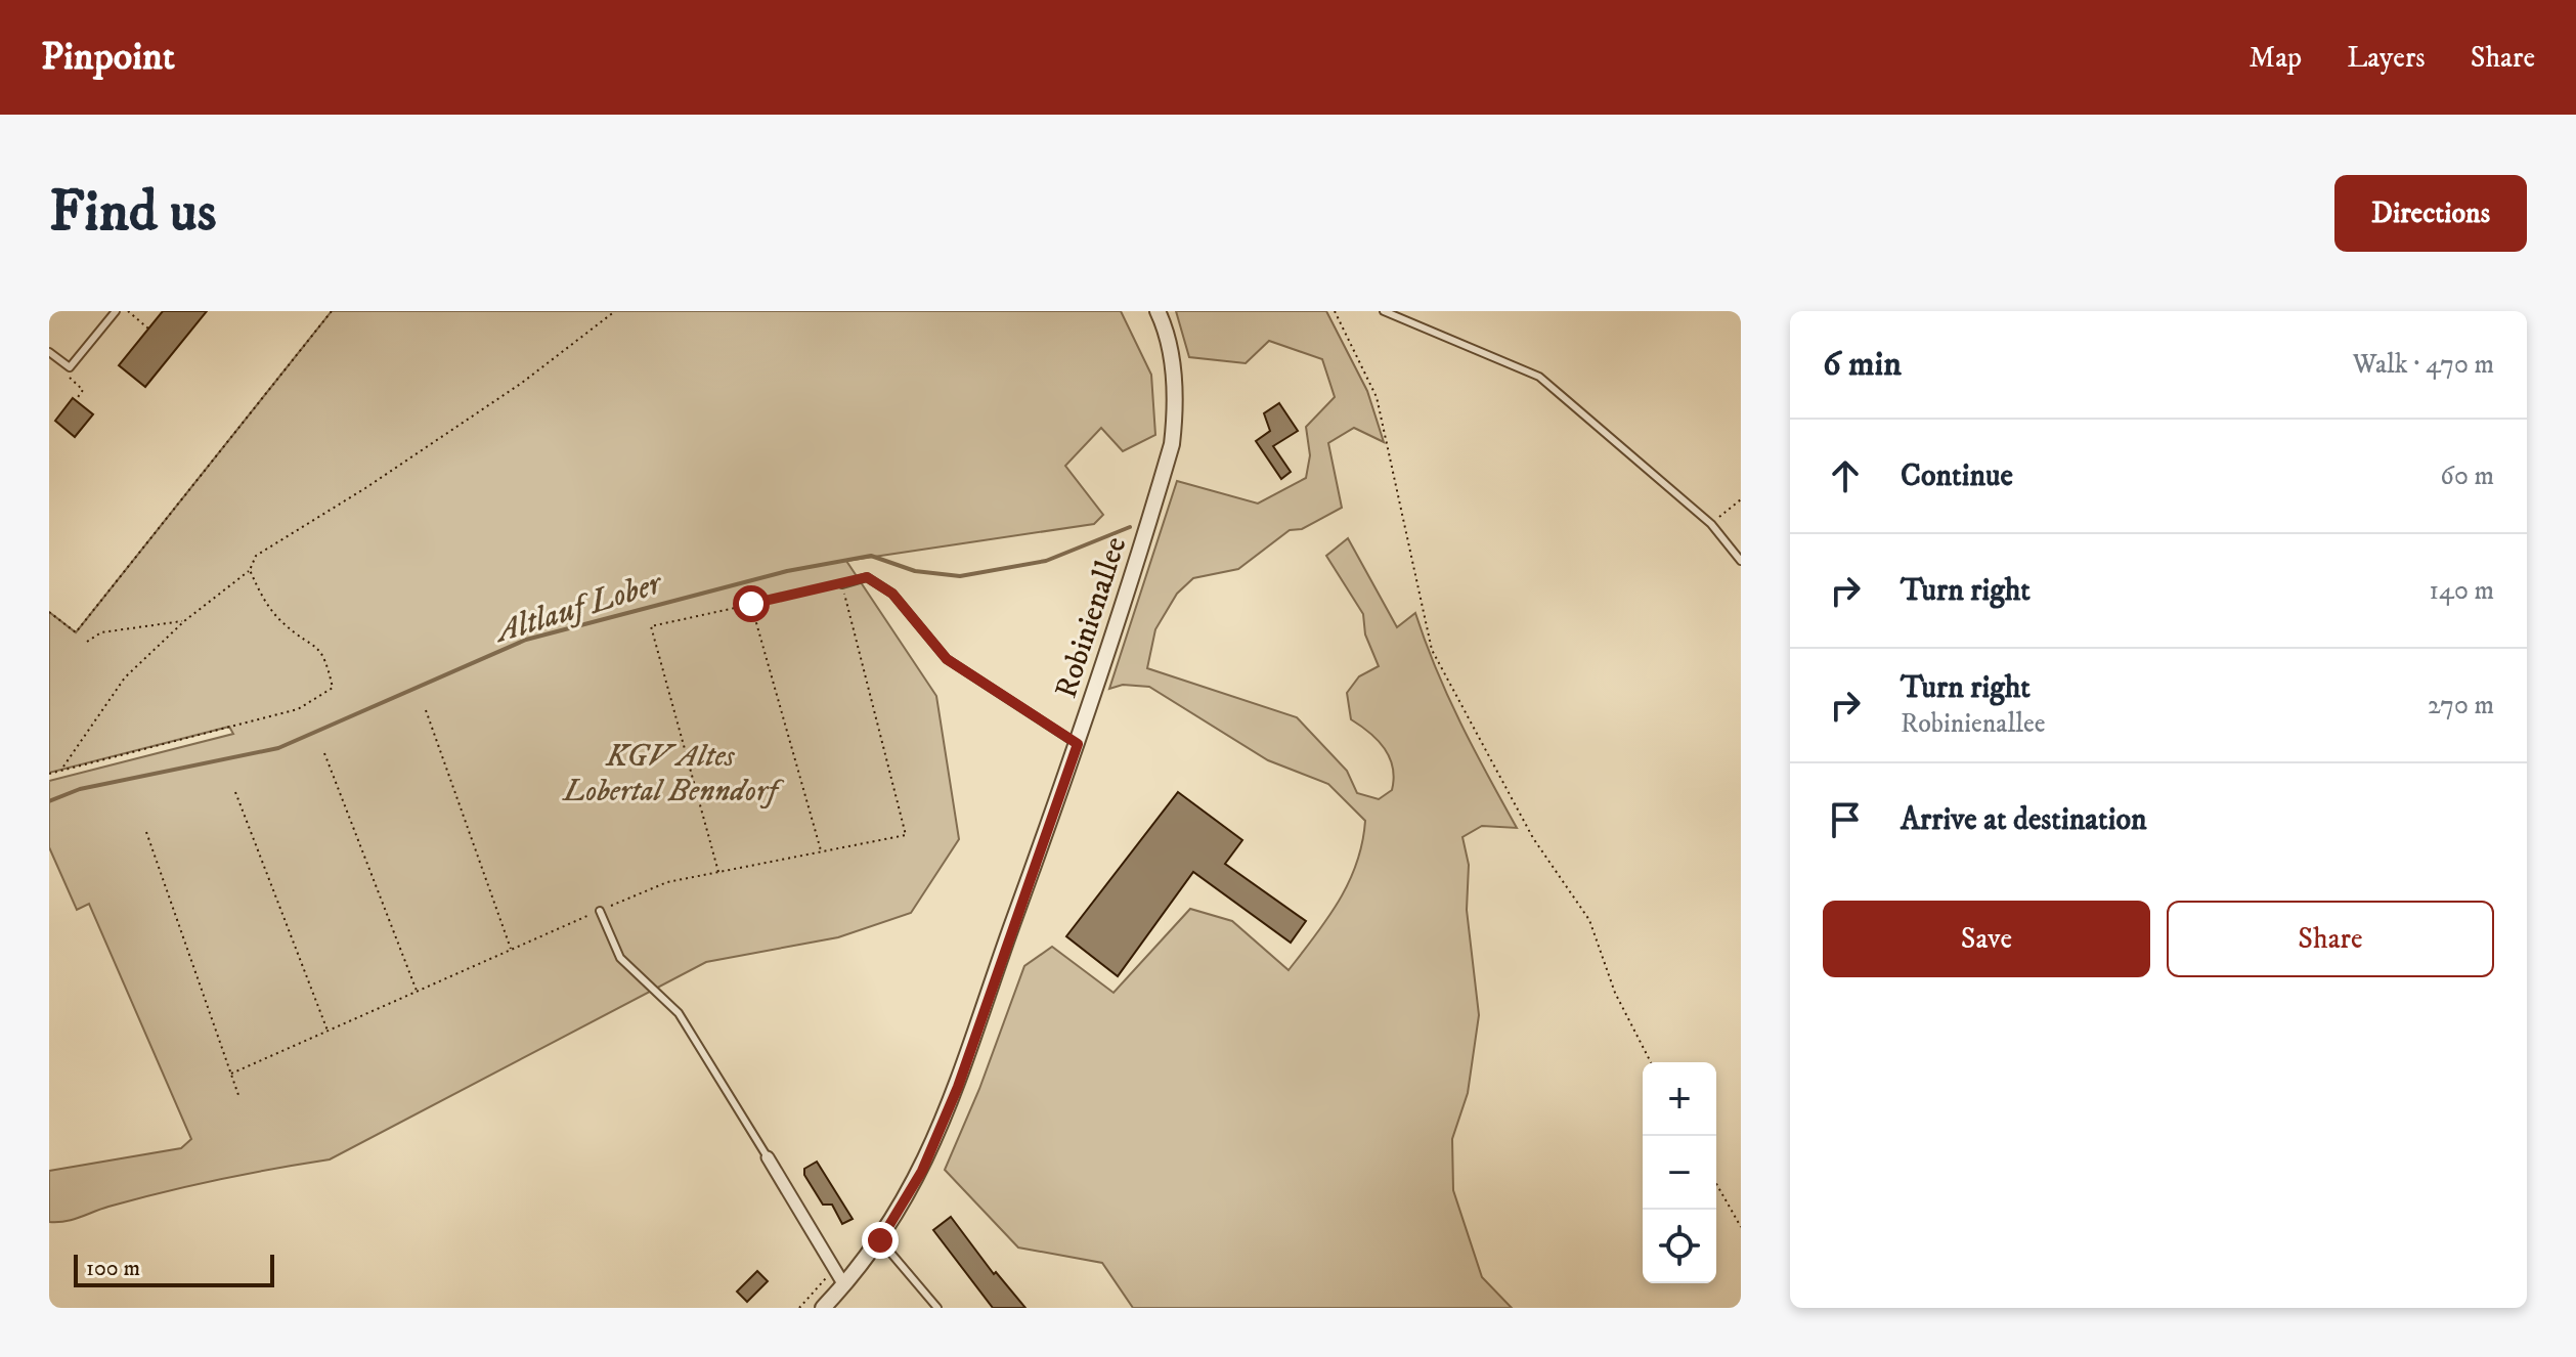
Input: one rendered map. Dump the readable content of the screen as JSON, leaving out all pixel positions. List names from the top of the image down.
{
  "streets": {
    "street": ["Robinienallee"]
  },
  "water": ["Altlauf Lober"],
  "parks": ["KGV Altes Lobertal Benndorf"],
  "scale_bar": "100 m",
  "page": {
    "header": "Pinpoint",
    "nav": ["Map", "Layers", "Share"],
    "buttons": [
      "Directions",
      ["Save", "Share"]
    ],
    "title": "Find us",
    "heading": ["6 min", "Walk · 470 m"],
    "list": [
      ["Continue", "60 m"],
      ["Turn right", "140 m"],
      ["Turn right", "Robinienallee", "270 m"],
      "Arrive at destination"
    ],
    "map_buttons": ["+", "−"],
    "scale": "100 m"
  }
}
